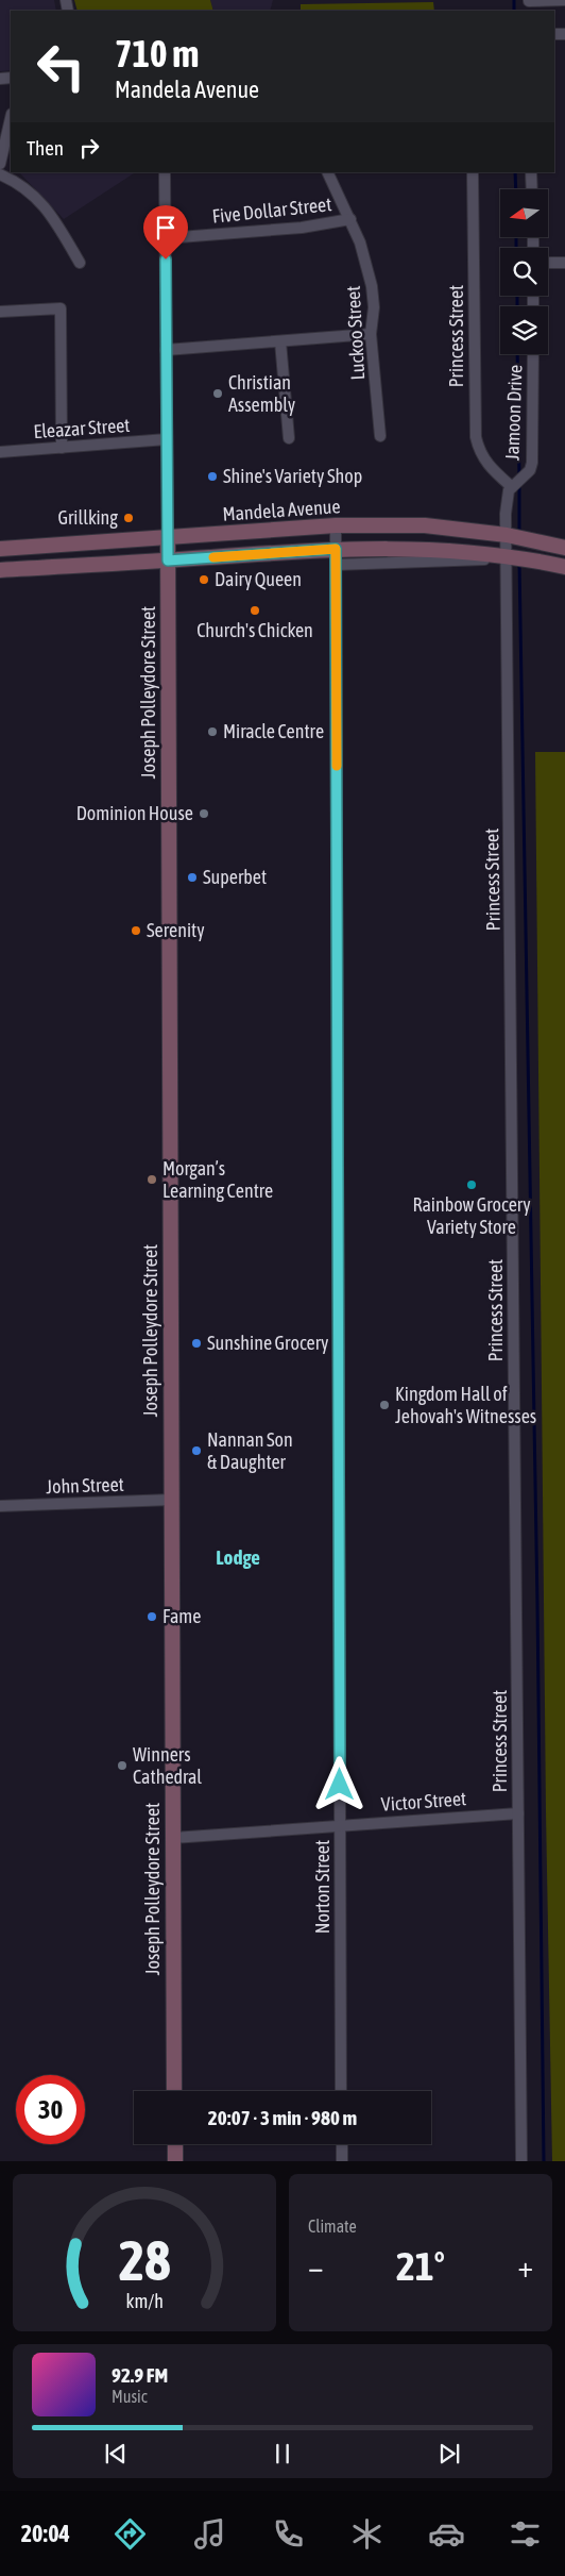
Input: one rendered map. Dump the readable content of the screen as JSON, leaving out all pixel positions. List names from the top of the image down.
{
  "streets": {
    "street": [
      "Five Dollar Street",
      "Luckoo Street",
      "Princess Street",
      "Jamoon Drive",
      "Eleazar Street",
      "Mandela Avenue",
      "Joseph Polleydore Street",
      "John Street",
      "Victor Street",
      "Norton Street"
    ]
  },
  "crossings": [
    ["Five Dollar Street", "Luckoo Street"],
    ["Princess Street", "Jamoon Drive"],
    ["Princess Street", "Victor Street"],
    ["Jamoon Drive", "Mandela Avenue"],
    ["Mandela Avenue", "Joseph Polleydore Street"],
    ["Mandela Avenue", "Norton Street"],
    ["Joseph Polleydore Street", "John Street"],
    ["Joseph Polleydore Street", "Victor Street"],
    ["Victor Street", "Norton Street"]
  ],
  "districts": ["Lodge"],
  "places": [
    "Christian Assembly",
    "Shine's Variety Shop",
    "Grillking",
    "Dairy Queen",
    "Church's Chicken",
    "Miracle Centre",
    "Dominion House",
    "Superbet",
    "Serenity",
    "Morgan’s Learning Centre",
    "Rainbow Grocery Variety Store",
    "Sunshine Grocery",
    "Kingdom Hall of Jehovah's Witnesses",
    "Nannan Son & Daughter",
    "Fame",
    "Winners Cathedral"
  ],
  "north": "left",
  "page": {
    "turn": ["710 m", "Mandela Avenue"],
    "then": "Then",
    "limit": "30",
    "trip": "20:07 · 3 min · 980 m",
    "tile": "Climate",
    "heat": ["−", "21°", "+"],
    "song": ["92.9 FM", "Music"],
    "tabs": "20:04",
    "gauge": ["28", "km/h"]
  }
}
